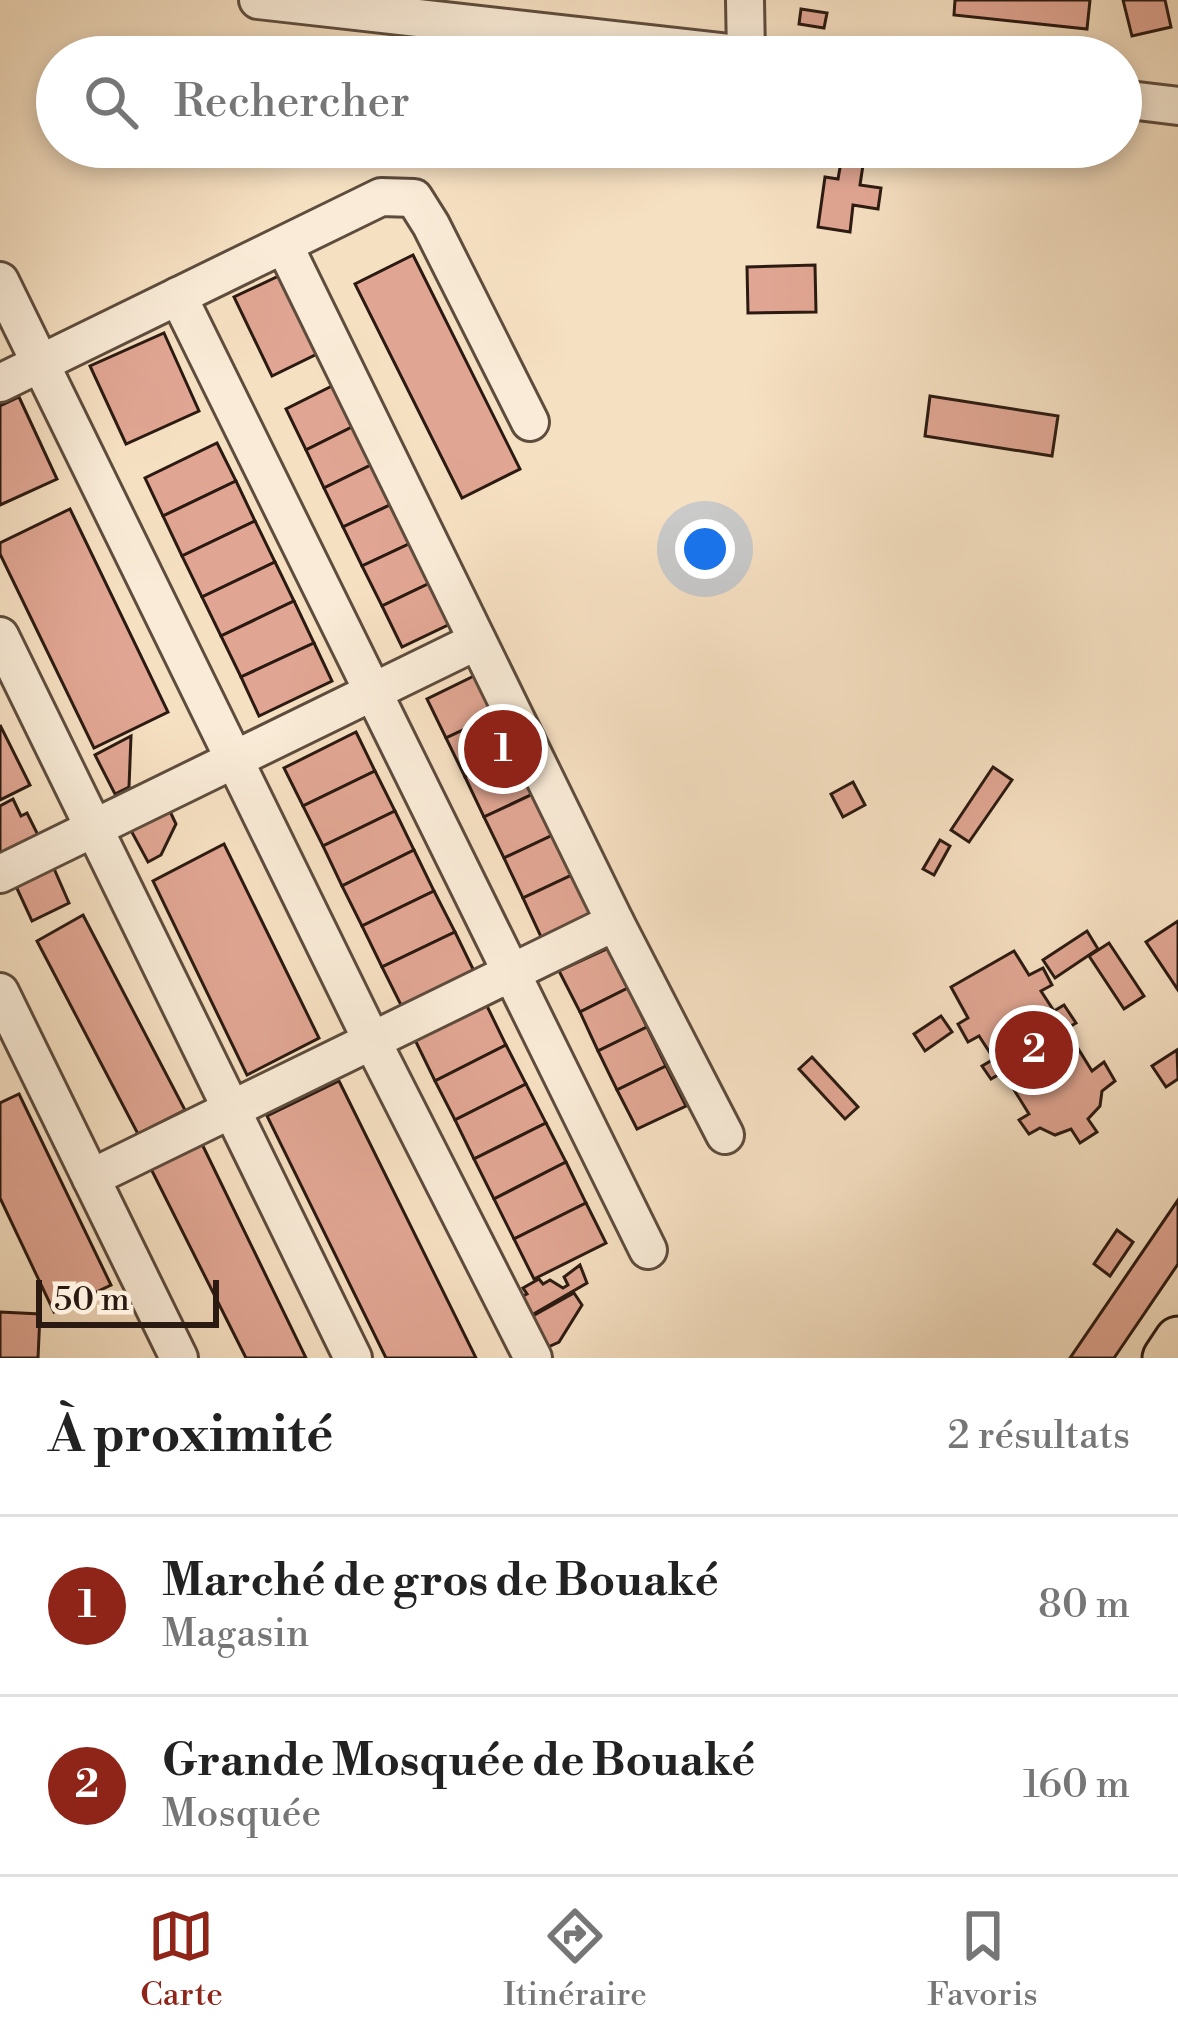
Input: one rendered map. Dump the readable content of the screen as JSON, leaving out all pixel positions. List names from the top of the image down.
{
  "scale_bar": "50 m",
  "page": {
    "search": "Rechercher",
    "pins": ["1", "2"],
    "scale": "50 m",
    "heading": ["À proximité", "2 résultats"],
    "list": [
      {
        "mark": "1",
        "name": "Marché de gros de Bouaké",
        "note": "Magasin",
        "value": "80 m"
      },
      {
        "mark": "2",
        "name": "Grande Mosquée de Bouaké",
        "note": "Mosquée",
        "value": "160 m"
      }
    ],
    "nav": ["Carte", "Itinéraire", "Favoris"]
  }
}
